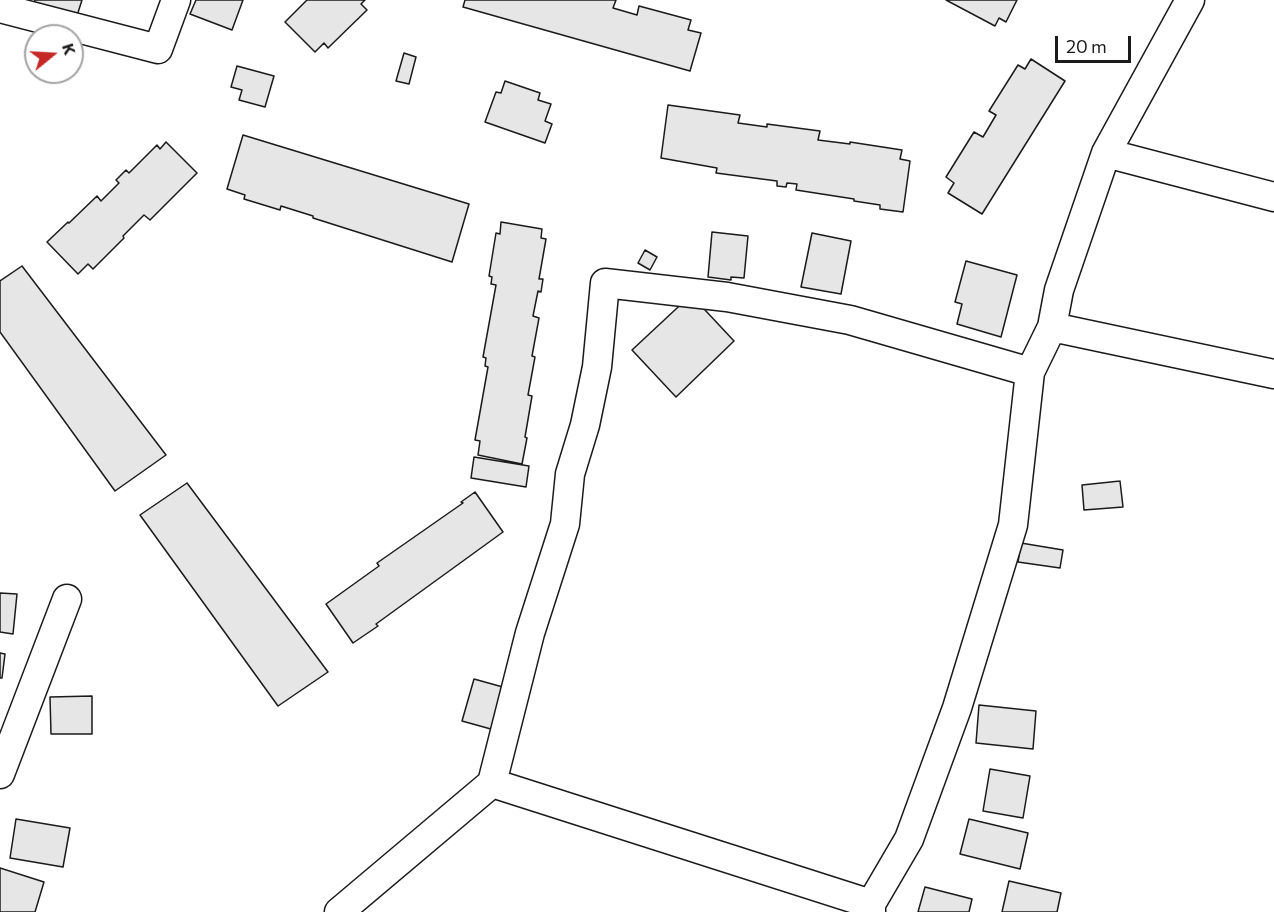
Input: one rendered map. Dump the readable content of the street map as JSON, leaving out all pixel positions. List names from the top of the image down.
{
  "scale_bar": "20 m",
  "north": "right"
}
